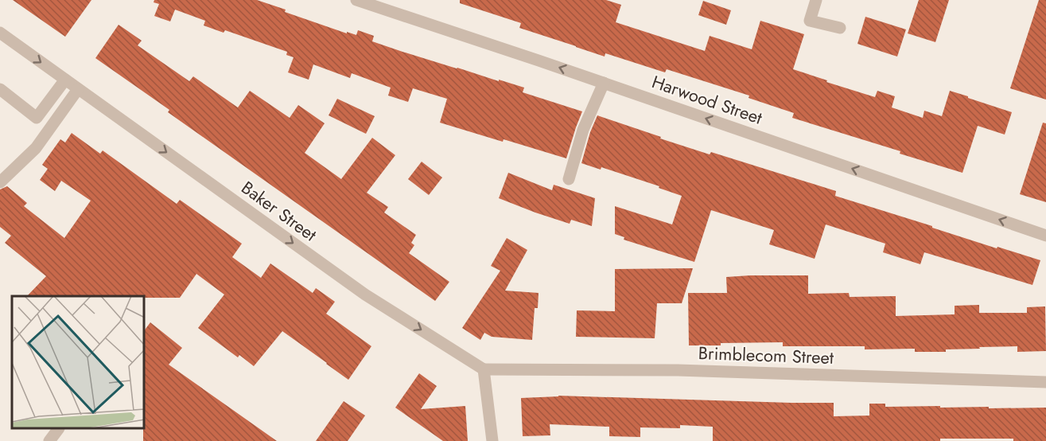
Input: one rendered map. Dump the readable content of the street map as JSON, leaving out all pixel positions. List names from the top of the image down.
{
  "streets": {
    "street": ["Harwood Street", "Baker Street", "Brimblecom Street"]
  },
  "crossings": [
    ["Baker Street", "Brimblecom Street"]
  ],
  "one_way": ["Harwood Street", "Baker Street"]
}
